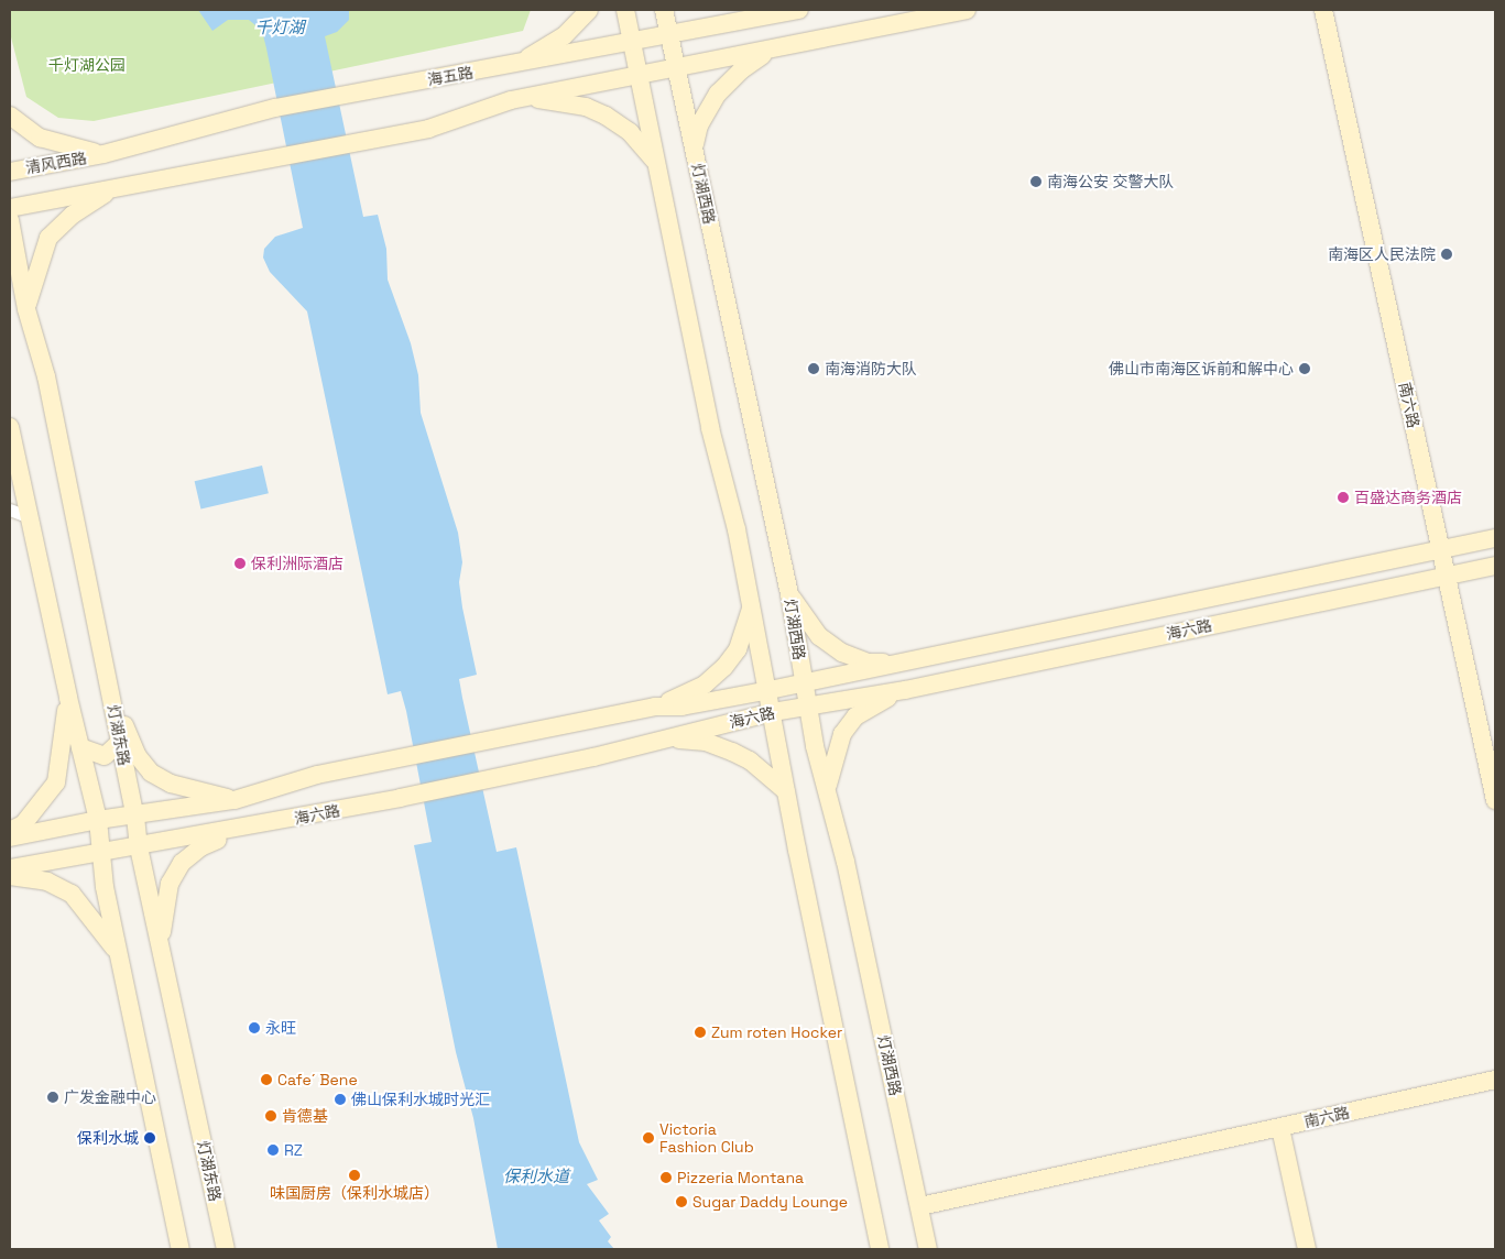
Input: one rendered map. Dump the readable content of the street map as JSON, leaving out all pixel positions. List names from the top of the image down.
{
  "streets": {
    "main road": [
      "海五路",
      "清风西路",
      "灯湖西路",
      "南六路",
      "海六路",
      "灯湖东路"
    ]
  },
  "crossings": [
    ["海五路", "清风西路"],
    ["海五路", "灯湖西路"],
    ["灯湖西路", "南六路"],
    ["灯湖西路", "海六路"],
    ["南六路", "海六路"],
    ["海六路", "灯湖东路"]
  ],
  "water": ["千灯湖", "保利水道"],
  "parks": ["千灯湖公园"],
  "places": [
    "南海公安 交警大队",
    "南海区人民法院",
    "南海消防大队",
    "佛山市南海区诉前和解中心",
    "百盛达商务酒店",
    "保利洲际酒店",
    "永旺",
    "Zum roten Hocker",
    "Cafe´ Bene",
    "广发金融中心",
    "佛山保利水城时光汇",
    "肯德基",
    "保利水城",
    "Victoria Fashion Club",
    "RZ",
    "味国厨房（保利水城店）",
    "Pizzeria Montana",
    "Sugar Daddy Lounge"
  ]
}
